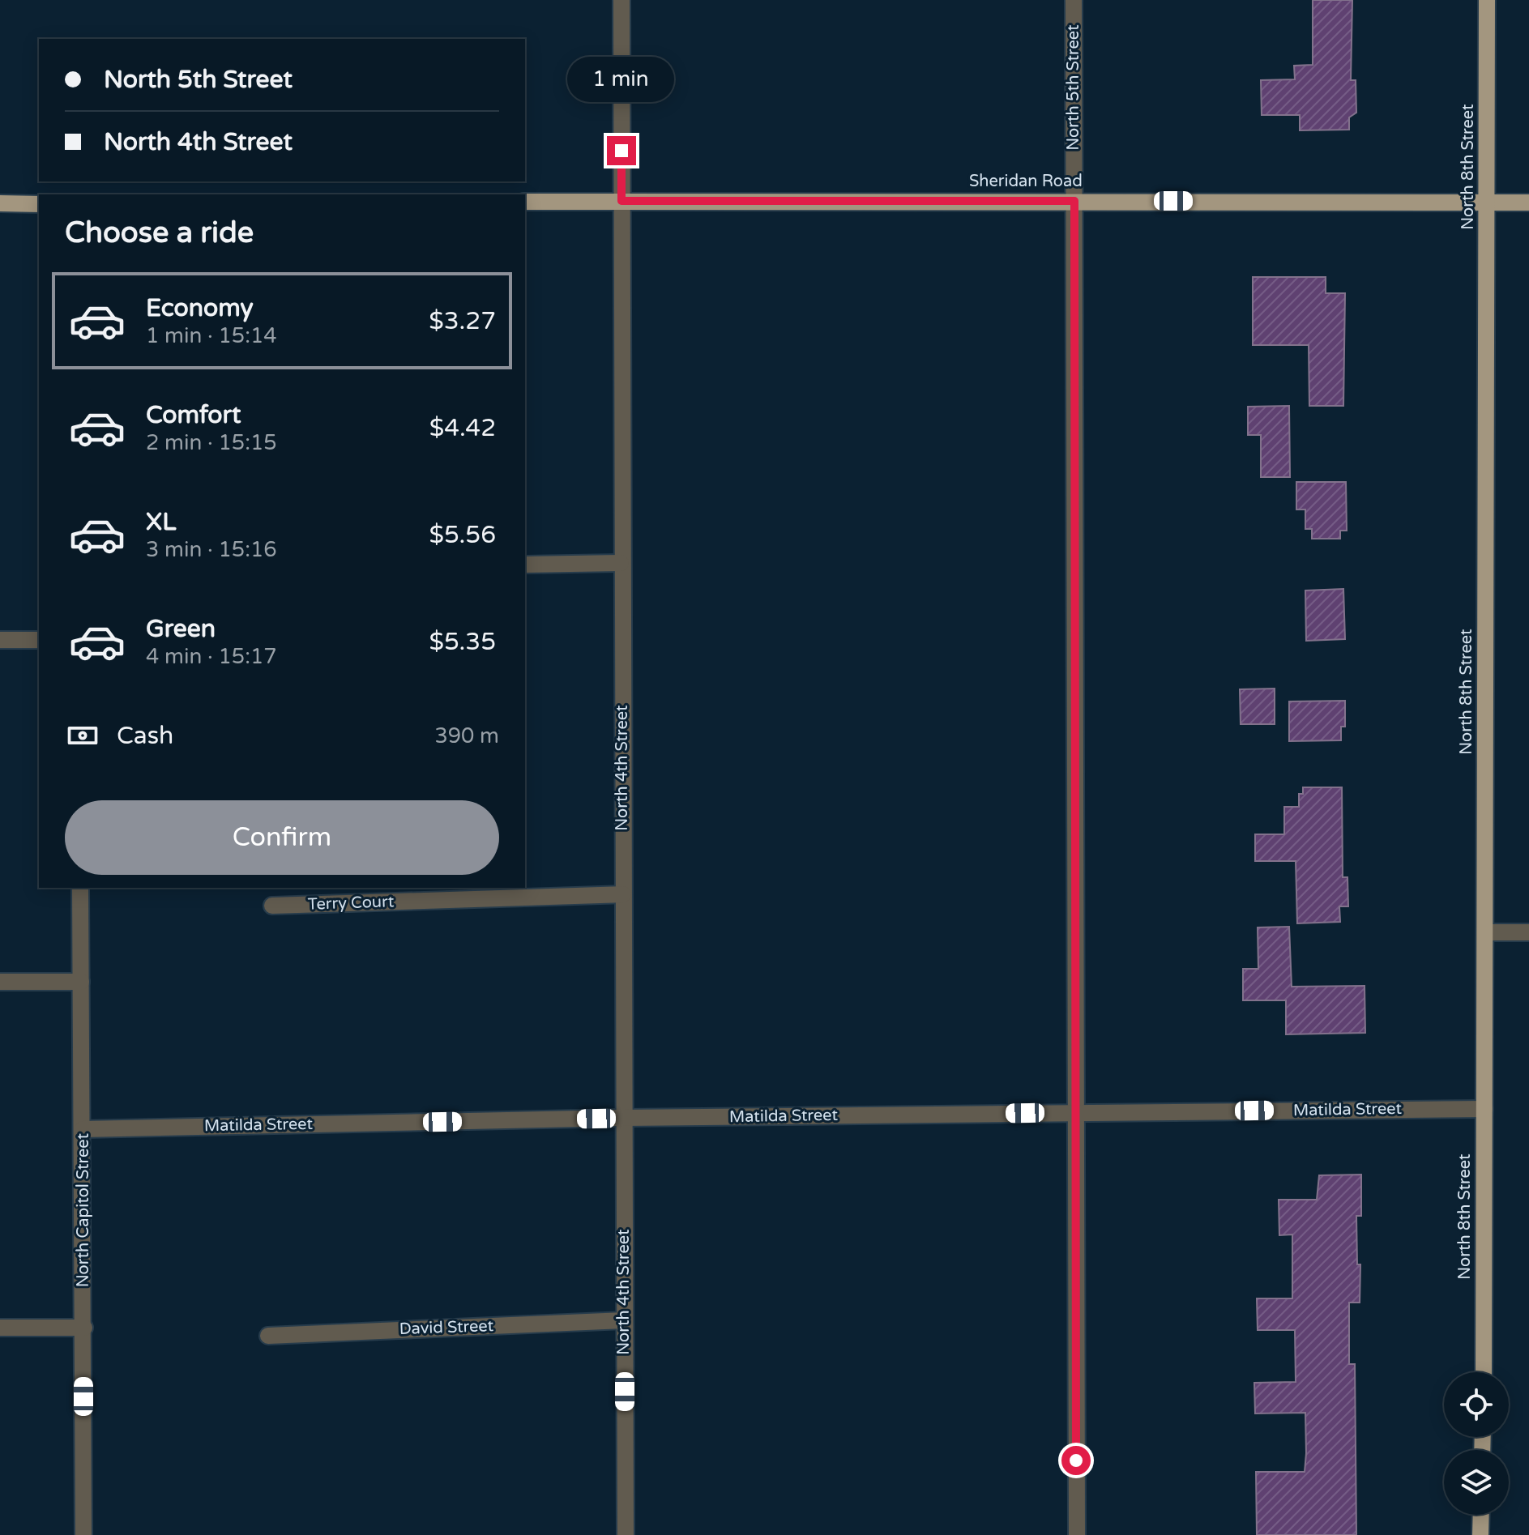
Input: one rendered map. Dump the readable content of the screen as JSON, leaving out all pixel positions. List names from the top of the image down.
{
  "streets": {
    "main road": ["North 8th Street", "Sheridan Road"],
    "street": [
      "North 5th Street",
      "North 4th Street",
      "Terry Court",
      "Matilda Street",
      "North Capitol Street",
      "David Street"
    ]
  },
  "crossings": [
    ["North 5th Street", "Sheridan Road"],
    ["North 5th Street", "Matilda Street"],
    ["North 8th Street", "Sheridan Road"],
    ["North 8th Street", "Matilda Street"],
    ["Sheridan Road", "North 4th Street"],
    ["North 4th Street", "Terry Court"],
    ["North 4th Street", "Matilda Street"],
    ["North 4th Street", "David Street"],
    ["Matilda Street", "North Capitol Street"]
  ],
  "page": {
    "banner": ["North 5th Street", "North 4th Street"],
    "bubble": "1 min",
    "heading": "Choose a ride",
    "list": [
      {
        "name": "Economy",
        "note": "1 min · 15:14",
        "value": "$3.27"
      },
      {
        "name": "Comfort",
        "note": "2 min · 15:15",
        "value": "$4.42"
      },
      {
        "name": "XL",
        "note": "3 min · 15:16",
        "value": "$5.56"
      },
      {
        "name": "Green",
        "note": "4 min · 15:17",
        "value": "$5.35"
      }
    ],
    "pay": ["Cash", "390 m"],
    "buttons": "Confirm"
  }
}
